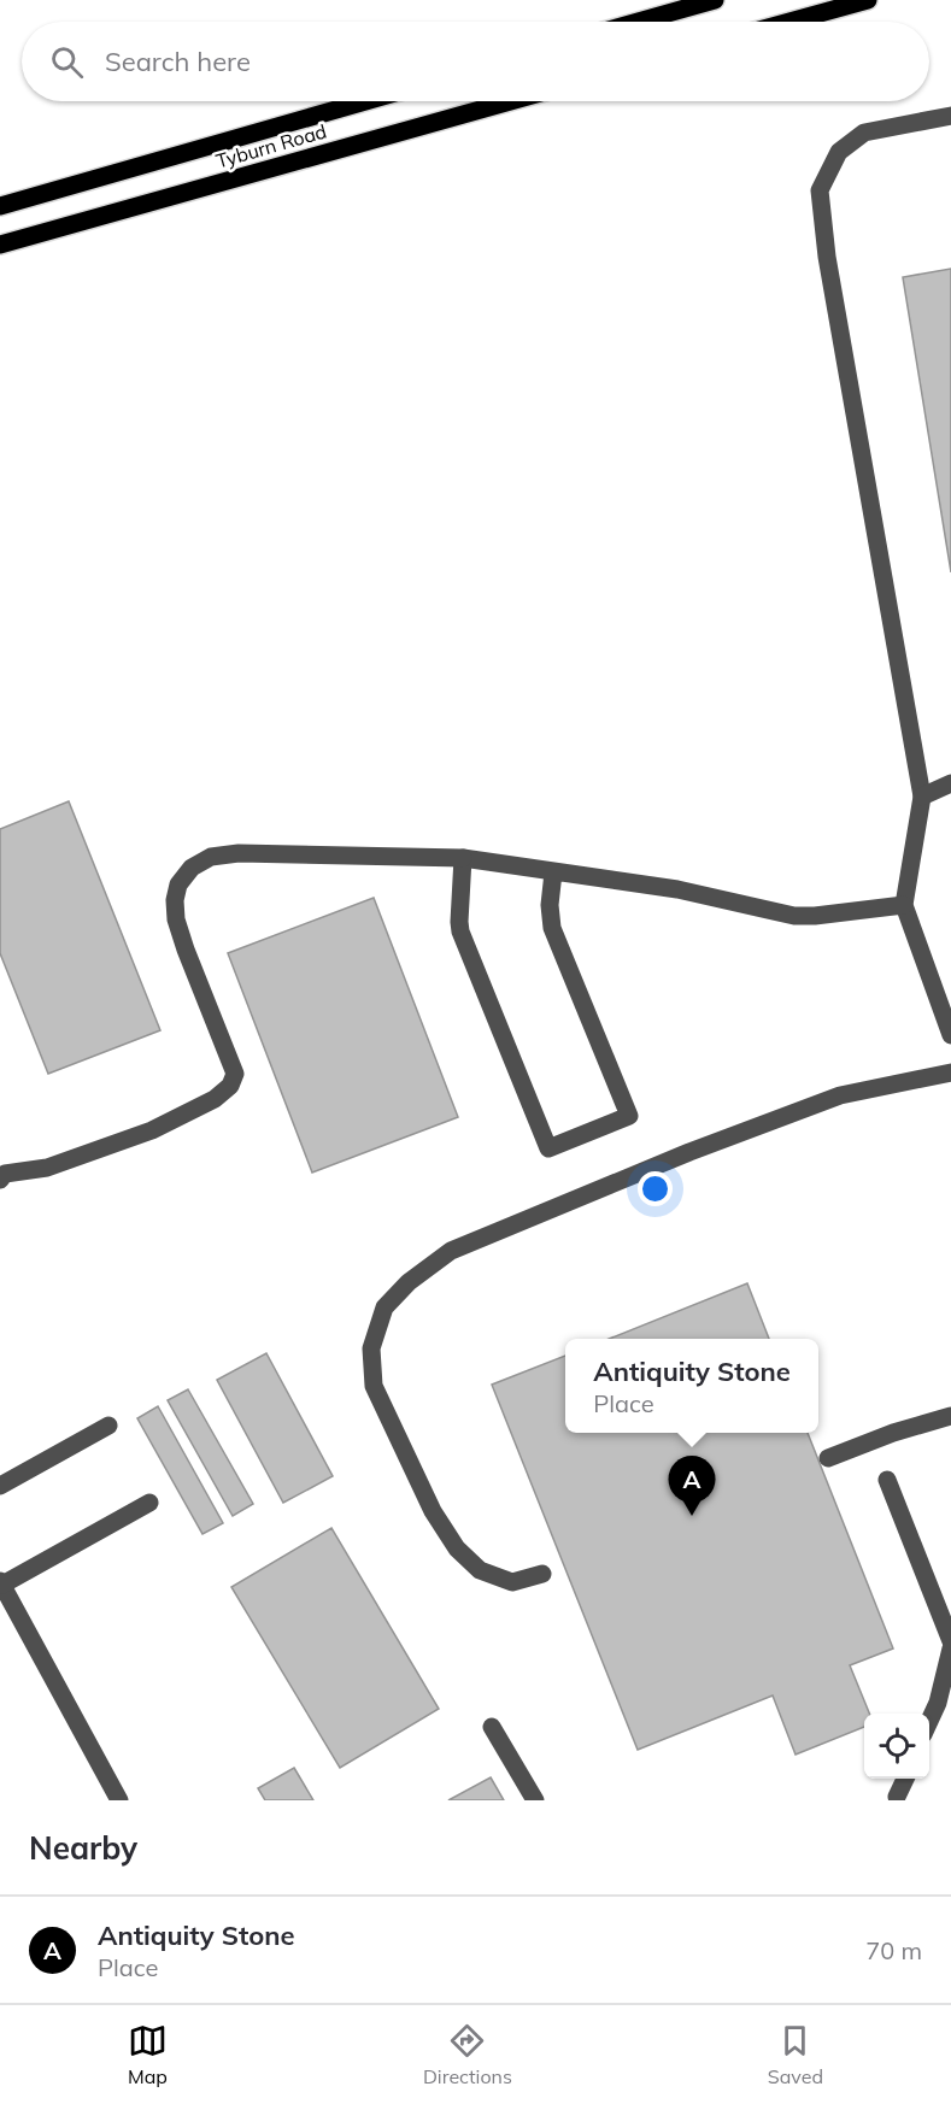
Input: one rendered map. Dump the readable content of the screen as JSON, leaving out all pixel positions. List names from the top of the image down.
{
  "streets": {
    "main road": ["Tyburn Road"]
  },
  "page": {
    "search": "Search here",
    "popup": ["Antiquity Stone", "Place"],
    "pins": "A",
    "heading": "Nearby",
    "list": [
      {
        "mark": "A",
        "name": "Antiquity Stone",
        "note": "Place",
        "value": "70 m"
      }
    ],
    "nav": ["Map", "Directions", "Saved"]
  }
}
